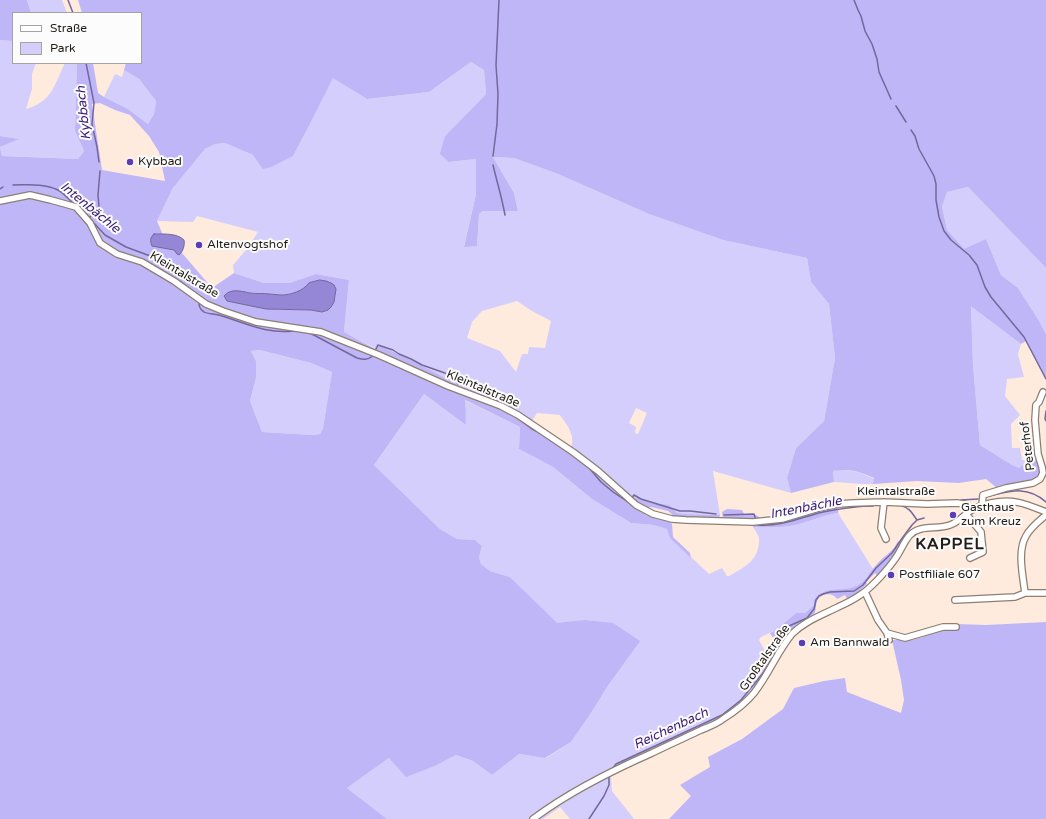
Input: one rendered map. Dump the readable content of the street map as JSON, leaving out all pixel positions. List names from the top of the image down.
{
  "streets": {
    "street": ["Kleintalstraße", "Peterhof", "Großtalstraße"]
  },
  "crossings": [
    ["Kleintalstraße", "Großtalstraße"],
    ["Peterhof", "Großtalstraße"]
  ],
  "districts": ["KAPPEL"],
  "water": ["Kybbach", "Intenbächle", "Reichenbach"],
  "places": [
    "Kybbad",
    "Altenvogtshof",
    "Gasthaus zum Kreuz",
    "Postfiliale 607",
    "Am Bannwald"
  ],
  "legend": ["Straße", "Park"]
}
